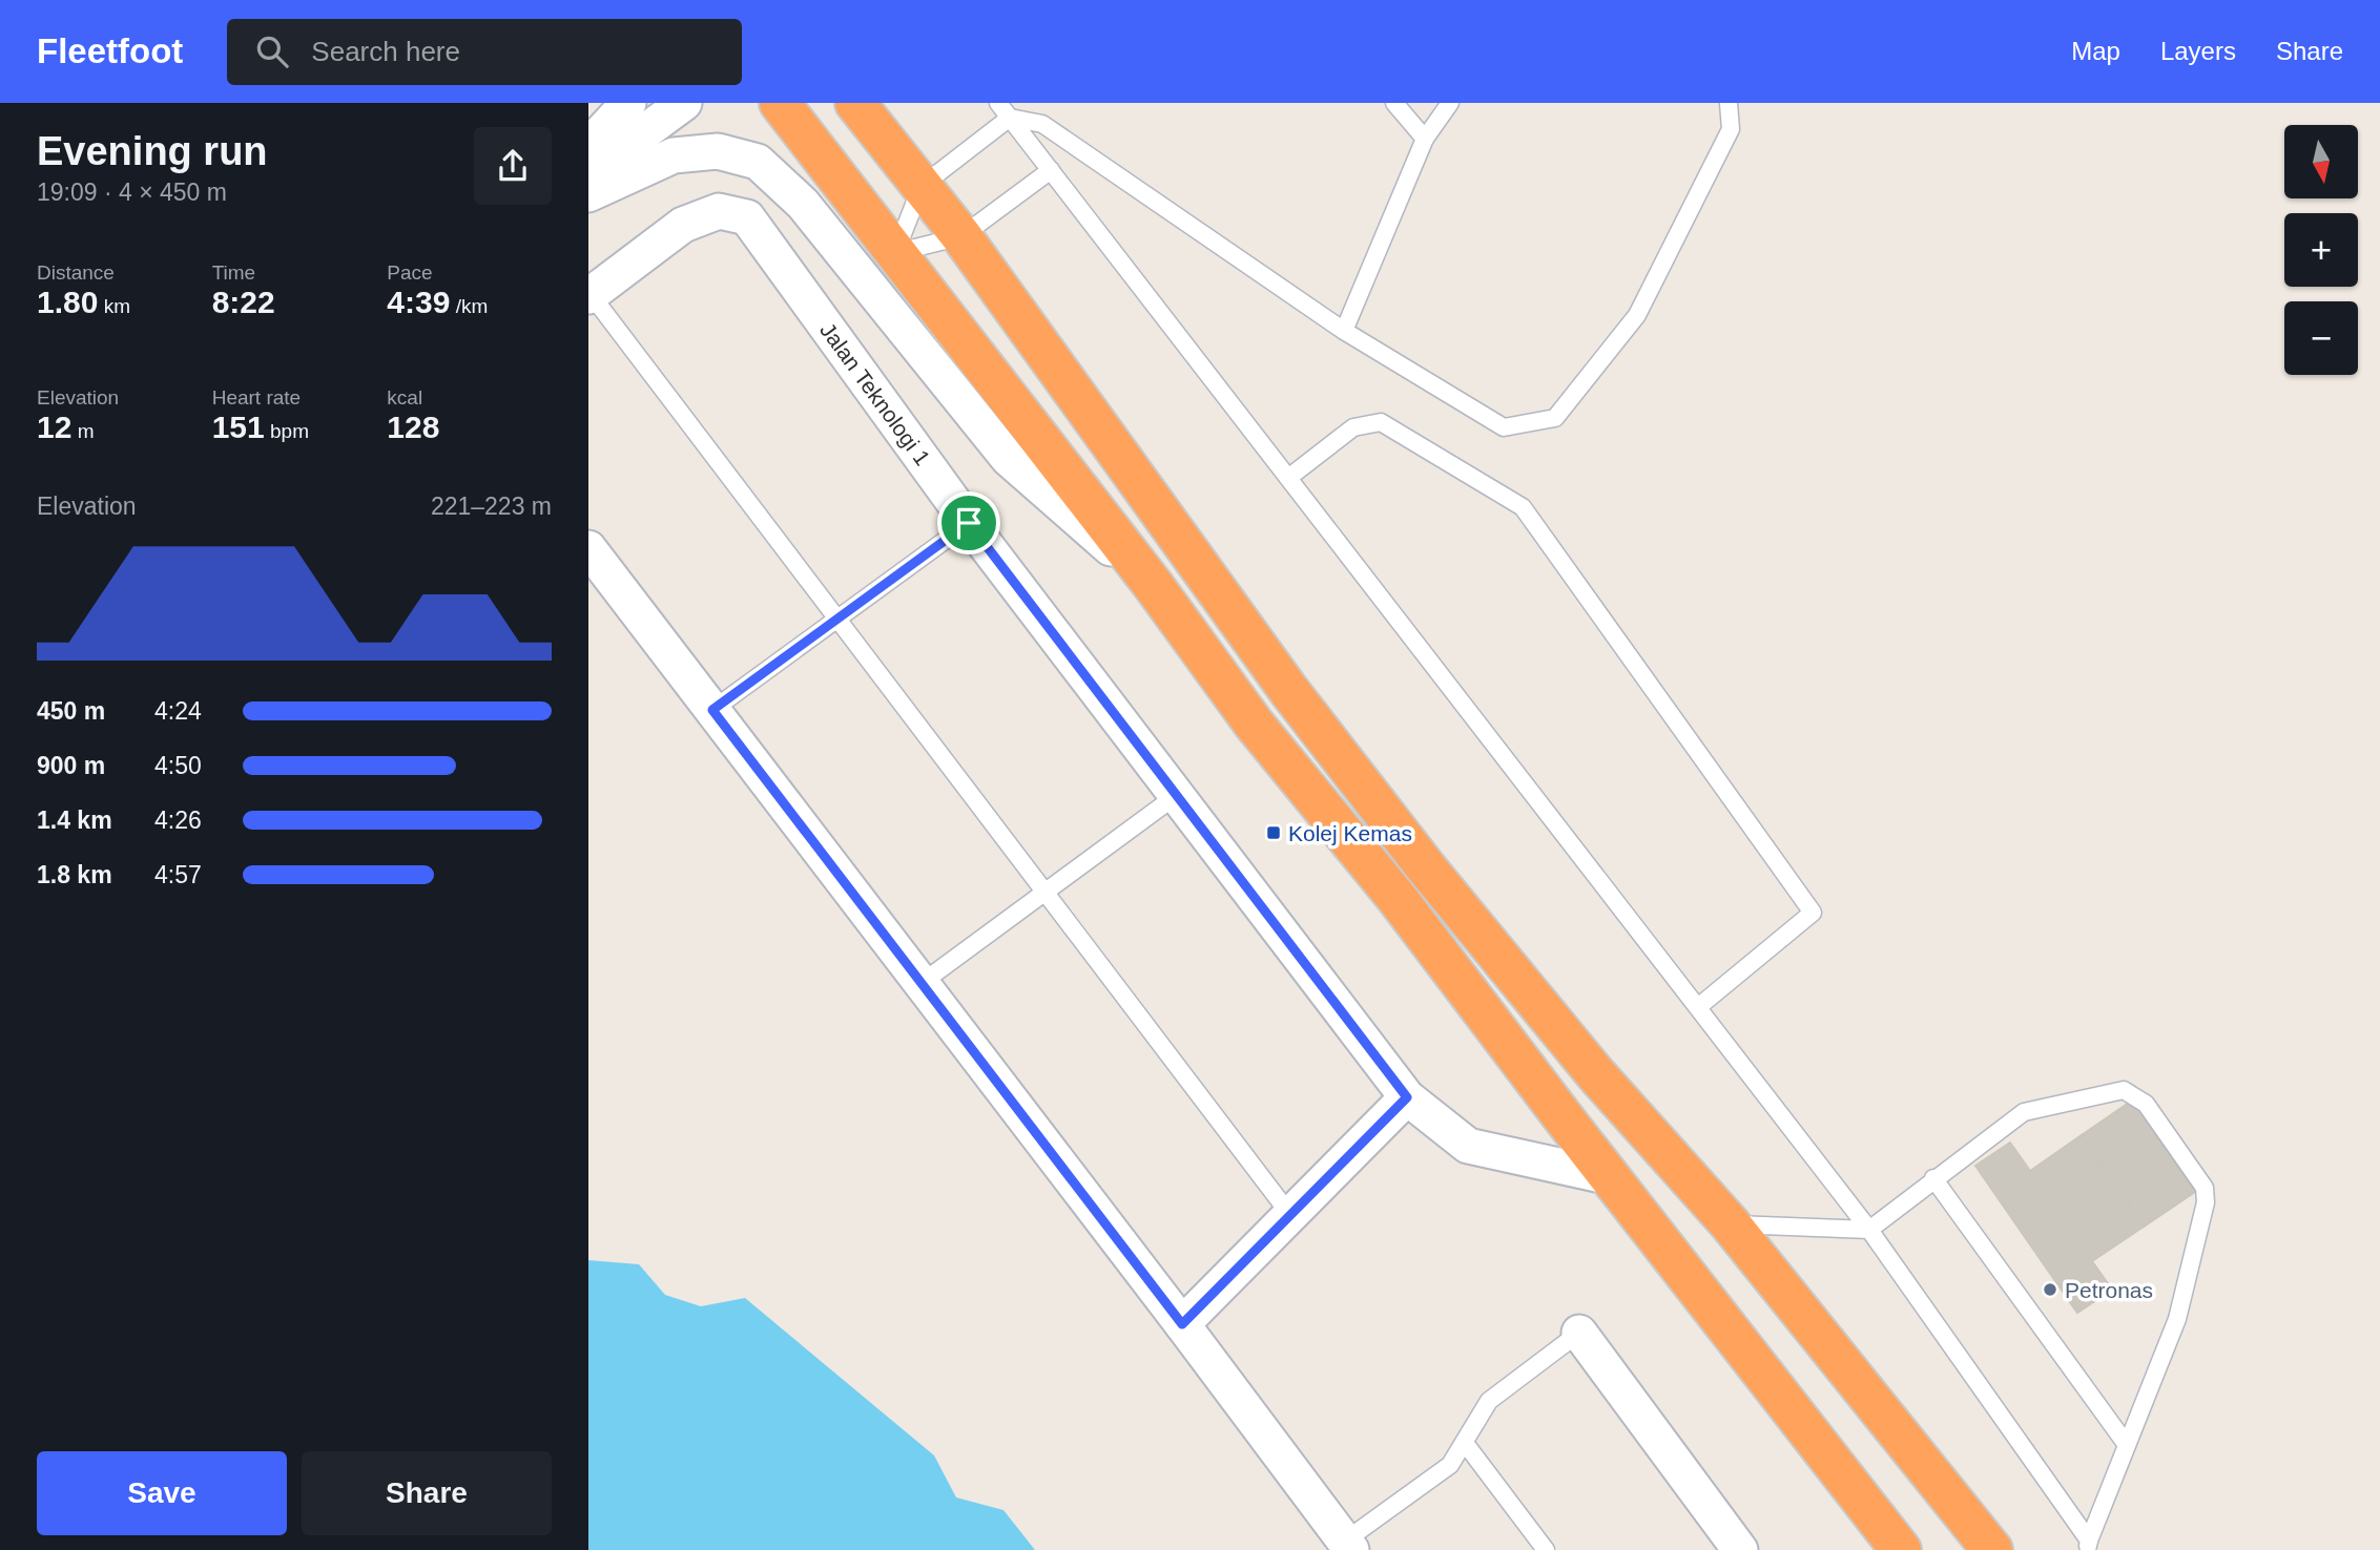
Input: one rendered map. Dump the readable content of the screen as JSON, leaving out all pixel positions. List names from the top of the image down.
{
  "streets": {
    "street": ["Jalan Teknologi 1"]
  },
  "places": {
    "transit": ["Kolej Kemas"],
    "other": ["Petronas"]
  },
  "north": "bottom",
  "page": {
    "header": "Fleetfoot",
    "search": "Search here",
    "nav": ["Map", "Layers", "Share"],
    "heading": ["Evening run", "19:09 · 4 × 450 m"],
    "map_buttons": ["+", "−"],
    "stats": [
      ["Distance", "1.80 km"],
      ["Time", "8:22"],
      ["Pace", "4:39 /km"],
      ["Elevation", "12 m"],
      ["Heart rate", "151 bpm"],
      ["kcal", "128"]
    ],
    "chart": ["Elevation", "221–223 m"],
    "list": [
      {
        "name": "450 m",
        "note": "4:24"
      },
      {
        "name": "900 m",
        "note": "4:50"
      },
      {
        "name": "1.4 km",
        "note": "4:26"
      },
      {
        "name": "1.8 km",
        "note": "4:57"
      }
    ],
    "buttons": ["Save", "Share"]
  }
}
